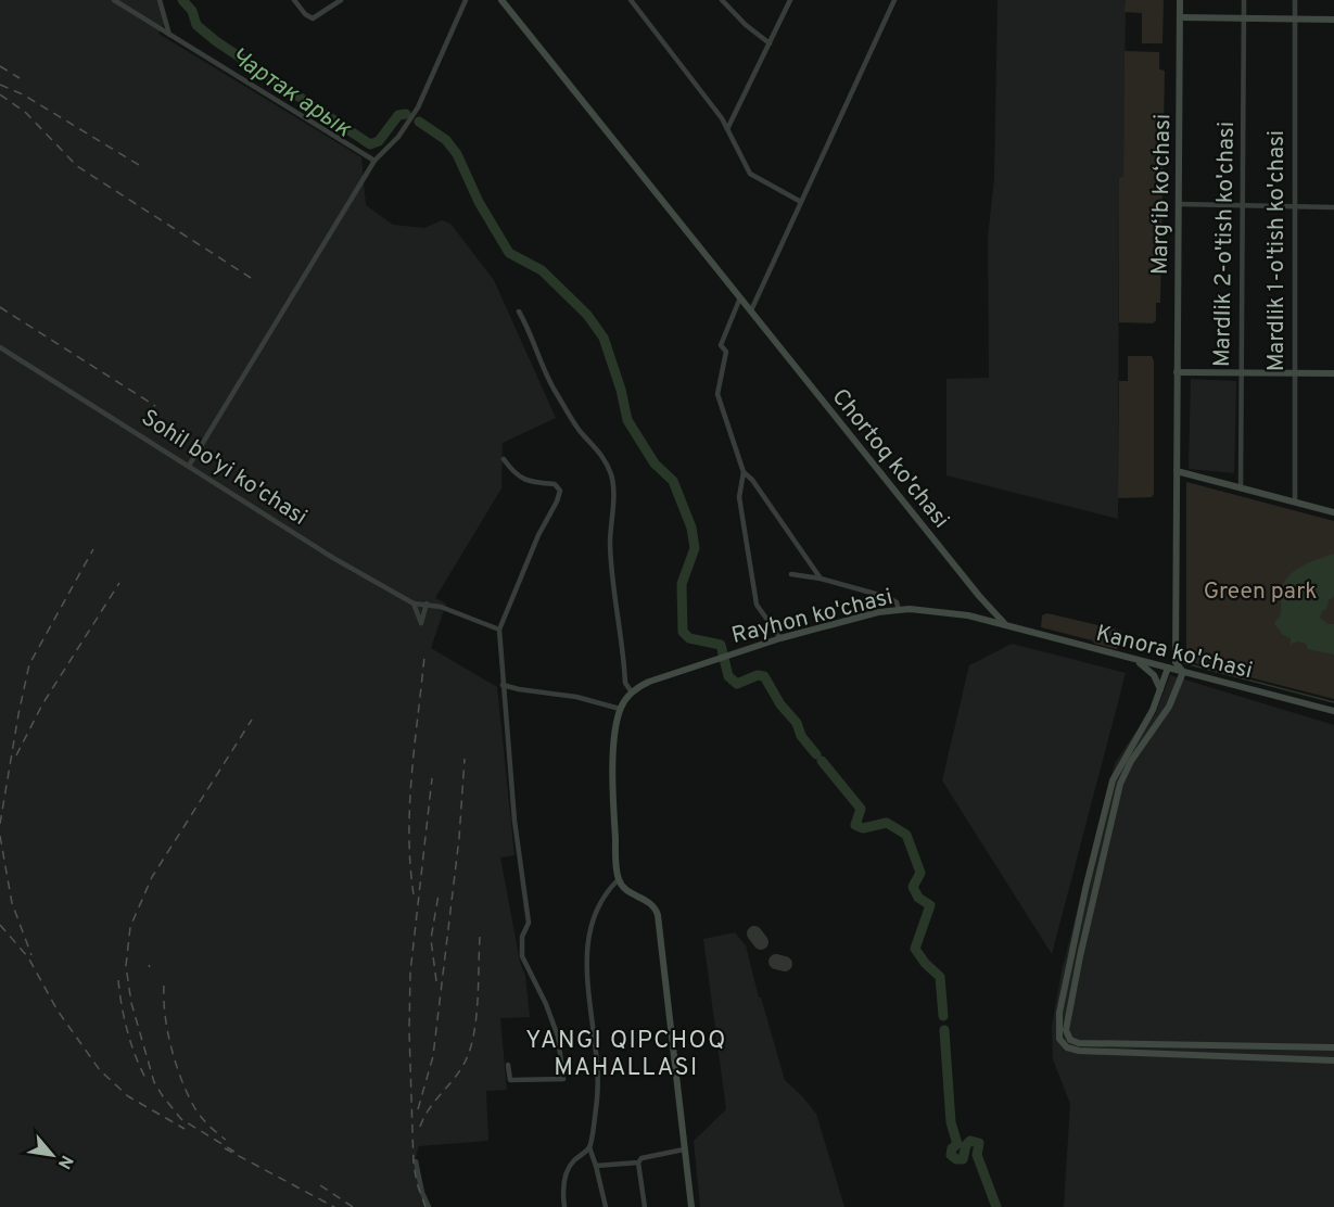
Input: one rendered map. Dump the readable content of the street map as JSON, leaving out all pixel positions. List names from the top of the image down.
{
  "streets": {
    "street": [
      "Marg‘ib ko‘chasi",
      "Mardlik 2-o'tish ko'chasi",
      "Mardlik 1-o'tish ko'chasi",
      "Chortoq ko'chasi",
      "Sohil bo'yi ko'chasi",
      "Rayhon ko'chasi",
      "Kanora ko'chasi"
    ]
  },
  "crossings": [
    ["Chortoq ko'chasi", "Rayhon ko'chasi"],
    ["Chortoq ko'chasi", "Kanora ko'chasi"],
    ["Rayhon ko'chasi", "Kanora ko'chasi"]
  ],
  "districts": ["YANGI QIPCHOQ MAHALLASI"],
  "water": ["Чартак арык"],
  "parks": ["Green park"],
  "north": "bottom right"
}
